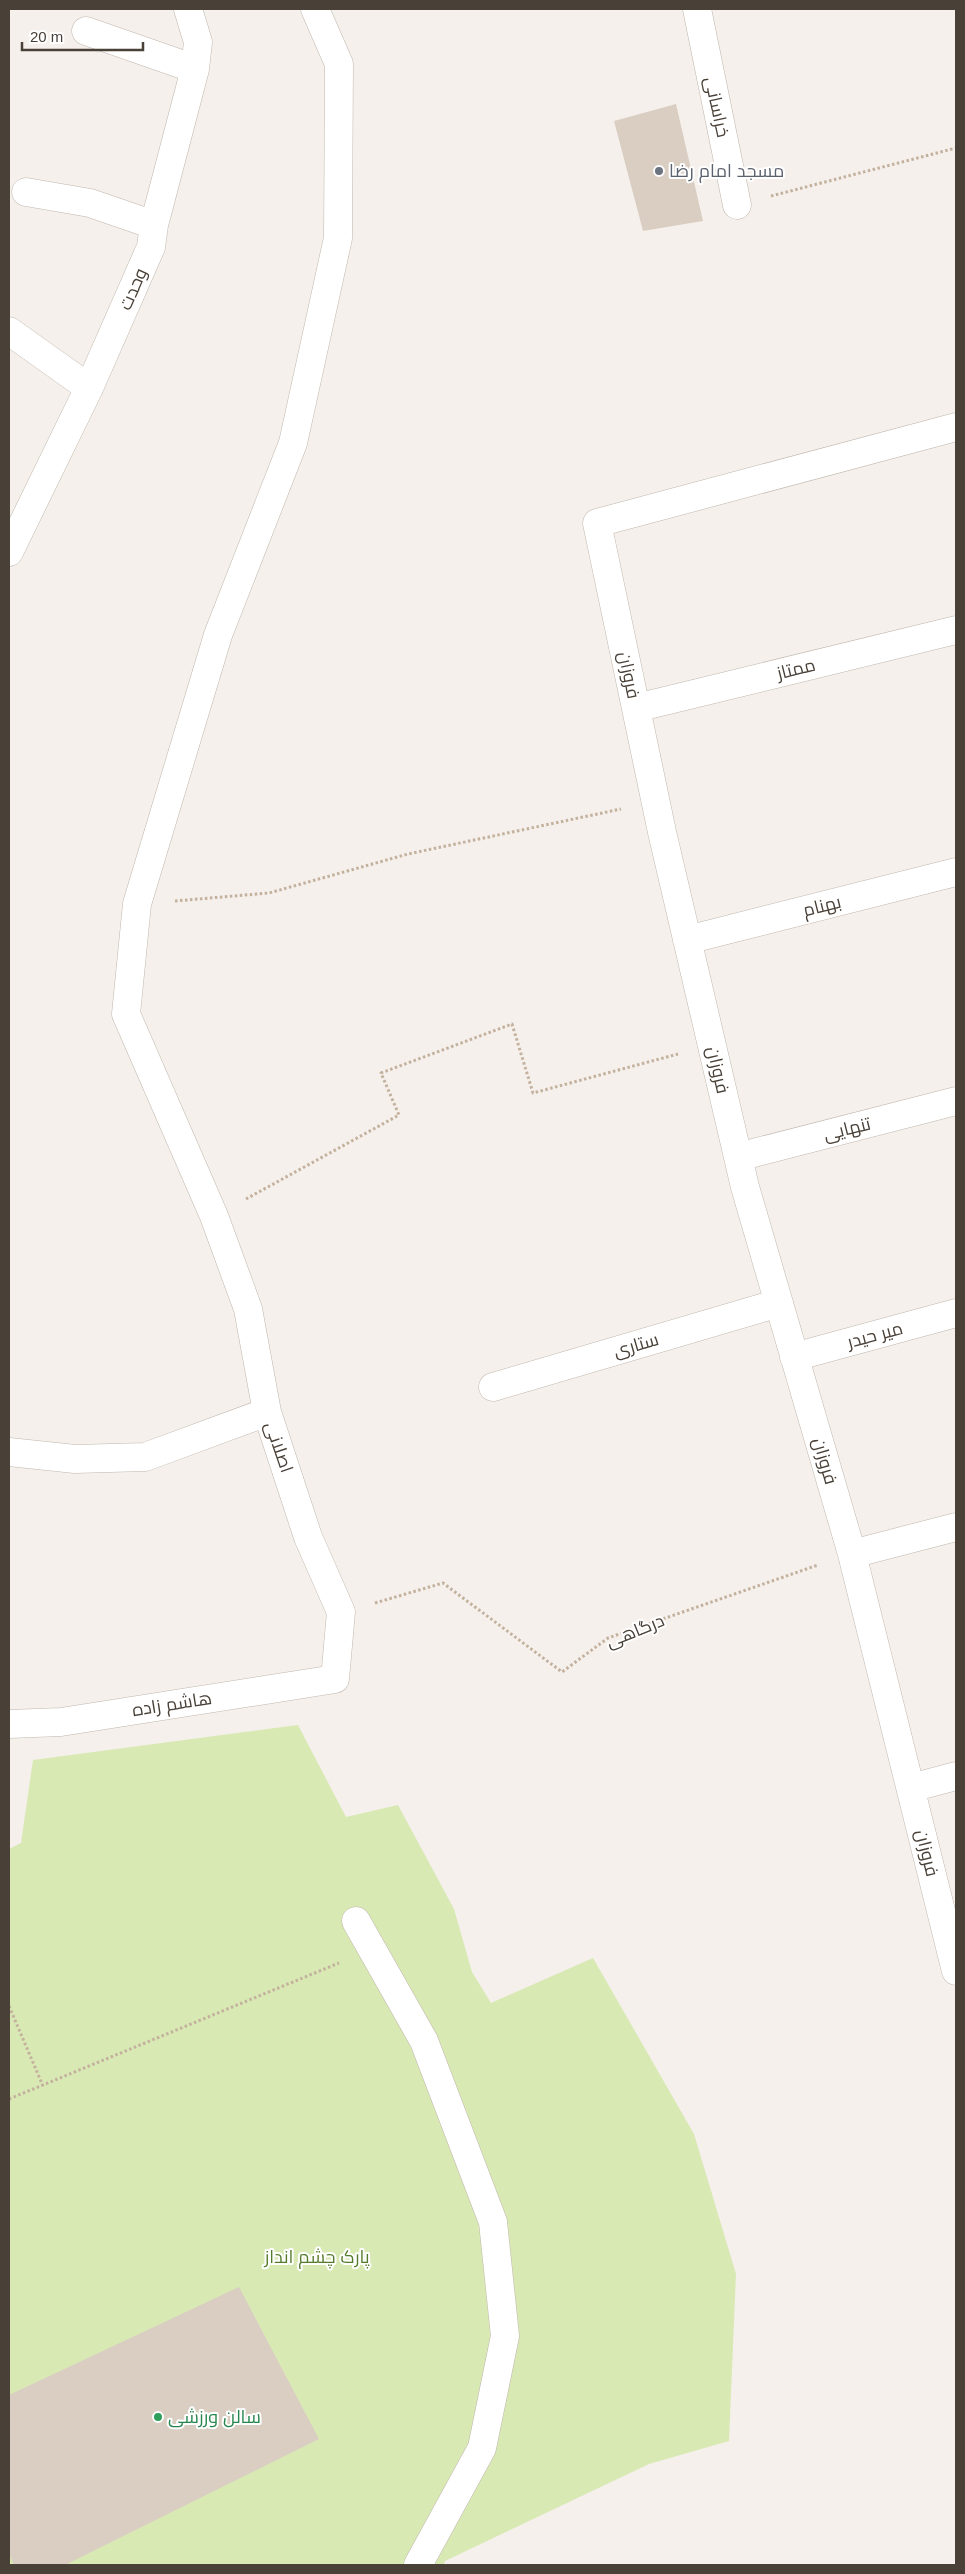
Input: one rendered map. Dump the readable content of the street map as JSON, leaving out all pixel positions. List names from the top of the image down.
{
  "streets": {
    "street": [
      "خراسانی",
      "وحدت",
      "ممتاز",
      "فروزان",
      "بهنام",
      "تنهایی",
      "میر حیدر",
      "ستاری",
      "اصلانی",
      "هاشم زاده"
    ],
    "path": ["درگاهی"]
  },
  "crossings": [
    ["ممتاز", "فروزان"],
    ["فروزان", "بهنام"],
    ["فروزان", "تنهایی"],
    ["فروزان", "میر حیدر"],
    ["فروزان", "ستاری"],
    ["فروزان", "درگاهی"],
    ["اصلانی", "درگاهی"],
    ["اصلانی", "هاشم زاده"]
  ],
  "parks": ["پارک چشم انداز"],
  "places": ["مسجد امام رضا", "سالن ورزشی"],
  "scale_bar": "20 m"
}
